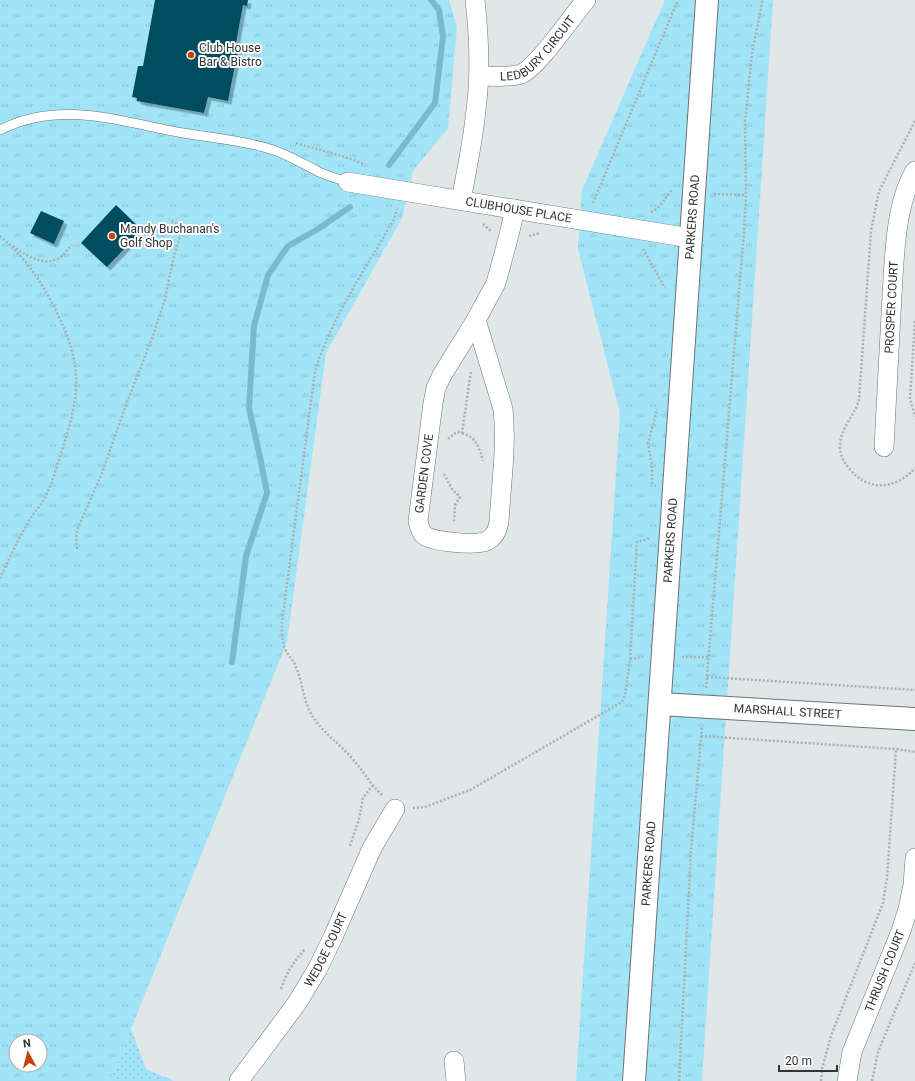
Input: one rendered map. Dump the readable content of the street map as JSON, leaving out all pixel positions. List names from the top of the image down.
{
  "streets": {
    "main road": ["PARKERS ROAD", "MARSHALL STREET"],
    "street": [
      "LEDBURY CIRCUIT",
      "CLUBHOUSE PLACE",
      "PROSPER COURT",
      "GARDEN COVE",
      "WEDGE COURT",
      "THRUSH COURT"
    ]
  },
  "crossings": [
    ["LEDBURY CIRCUIT", "CLUBHOUSE PLACE"],
    ["CLUBHOUSE PLACE", "PARKERS ROAD"],
    ["CLUBHOUSE PLACE", "GARDEN COVE"],
    ["PARKERS ROAD", "MARSHALL STREET"]
  ],
  "places": ["Club House Bar & Bistro", "Mandy Buchanan's Golf Shop"],
  "scale_bar": "20 m",
  "north": "top"
}
